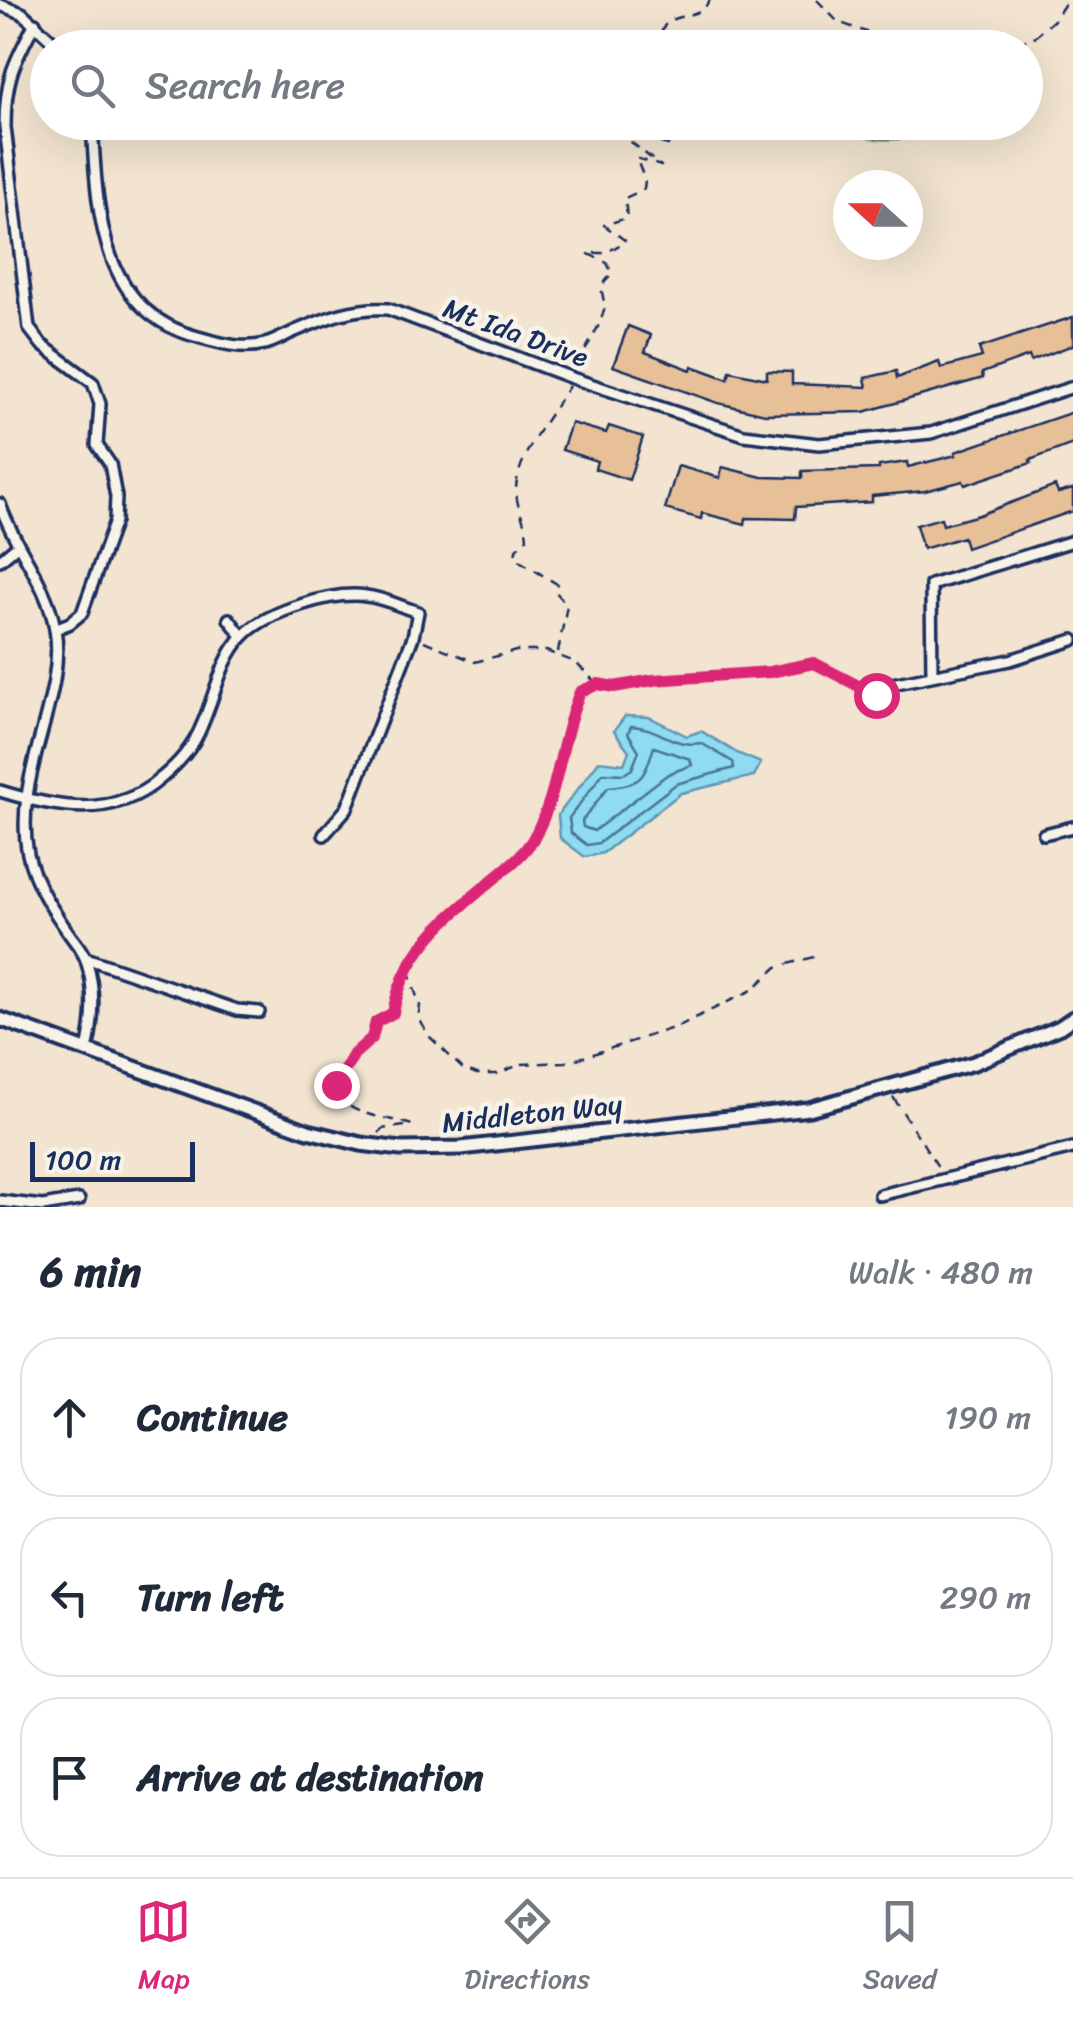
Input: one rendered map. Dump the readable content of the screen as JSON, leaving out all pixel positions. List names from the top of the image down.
{
  "streets": {
    "street": ["Mt Ida Drive", "Middleton Way"]
  },
  "scale_bar": "100 m",
  "north": "left",
  "page": {
    "search": "Search here",
    "scale": "100 m",
    "heading": ["6 min", "Walk · 480 m"],
    "list": [
      ["Continue", "190 m"],
      ["Turn left", "290 m"],
      "Arrive at destination"
    ],
    "nav": ["Map", "Directions", "Saved"]
  }
}
